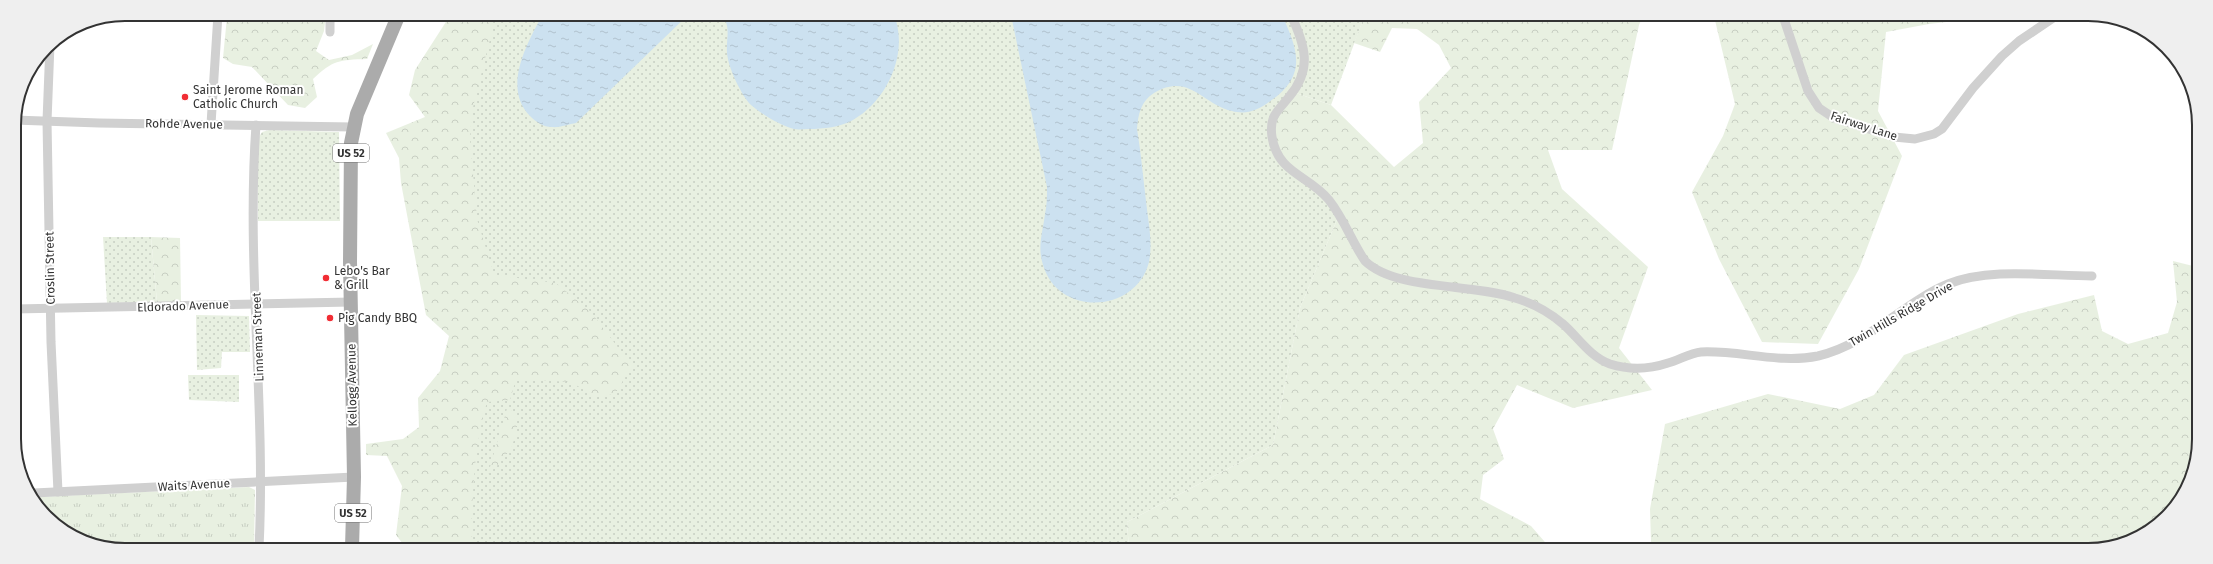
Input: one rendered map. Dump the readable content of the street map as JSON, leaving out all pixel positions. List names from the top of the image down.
{
  "streets": {
    "main road": ["US 52", "Kellogg Avenue"],
    "street": [
      "Rohde Avenue",
      "Fairway Lane",
      "Croslin Street",
      "Eldorado Avenue",
      "Twin Hills Ridge Drive",
      "Linneman Street",
      "Waits Avenue"
    ]
  },
  "crossings": [
    ["Rohde Avenue", "Croslin Street"],
    ["Rohde Avenue", "Linneman Street"],
    ["Rohde Avenue", "Kellogg Avenue"],
    ["Croslin Street", "Eldorado Avenue"],
    ["Croslin Street", "Waits Avenue"],
    ["Eldorado Avenue", "Linneman Street"],
    ["Eldorado Avenue", "Kellogg Avenue"],
    ["Linneman Street", "Waits Avenue"],
    ["Kellogg Avenue", "Waits Avenue"]
  ],
  "places": ["Saint Jerome Roman Catholic Church", "Lebo's Bar & Grill", "Pig Candy BBQ"]
}
